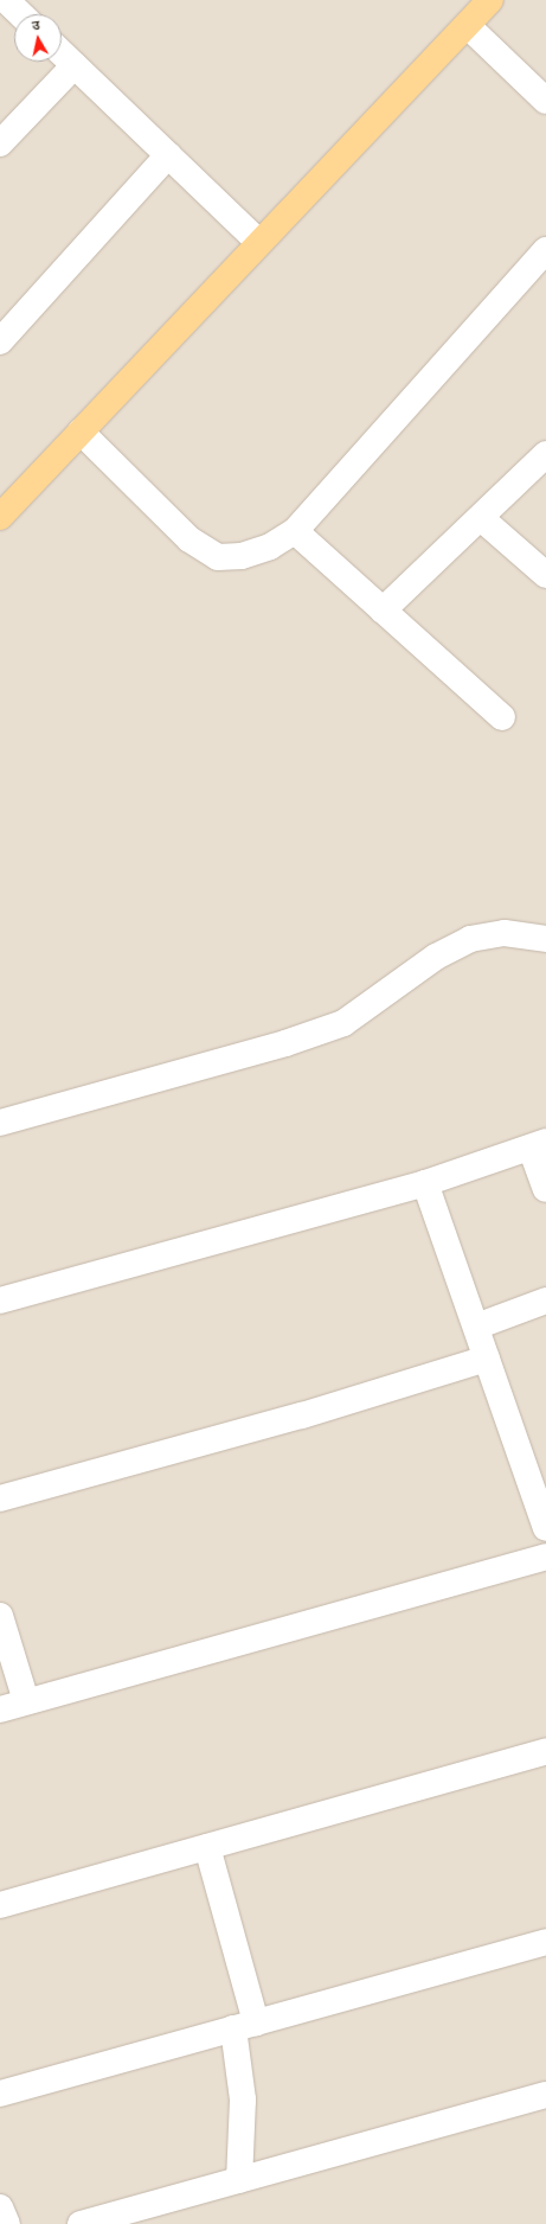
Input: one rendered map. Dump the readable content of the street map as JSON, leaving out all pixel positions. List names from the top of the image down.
{
  "north": "top"
}
